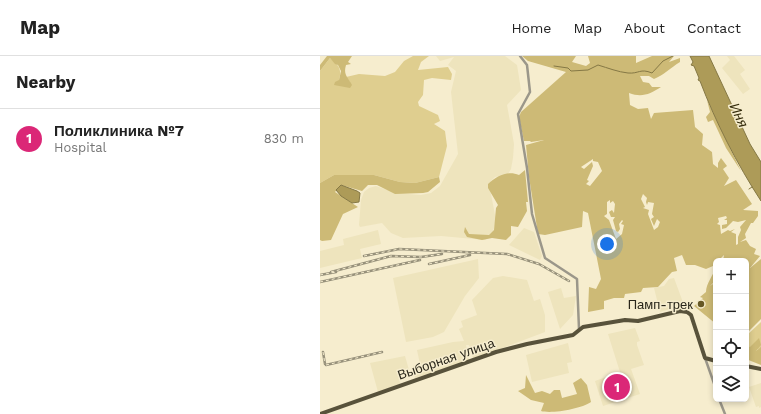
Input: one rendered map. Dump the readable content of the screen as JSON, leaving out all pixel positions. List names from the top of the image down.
{
  "streets": {
    "main road": ["Выборная улица"]
  },
  "water": ["Иня"],
  "places": ["Памп-трек"],
  "page": {
    "header": "Map",
    "nav": [
      "Home",
      "Map",
      "About",
      "Contact"
    ],
    "heading": "Nearby",
    "list": [
      {
        "mark": "1",
        "name": "Поликлиника №7",
        "note": "Hospital",
        "value": "830 m"
      }
    ],
    "map_buttons": ["+", "−"],
    "pins": "1"
  }
}
